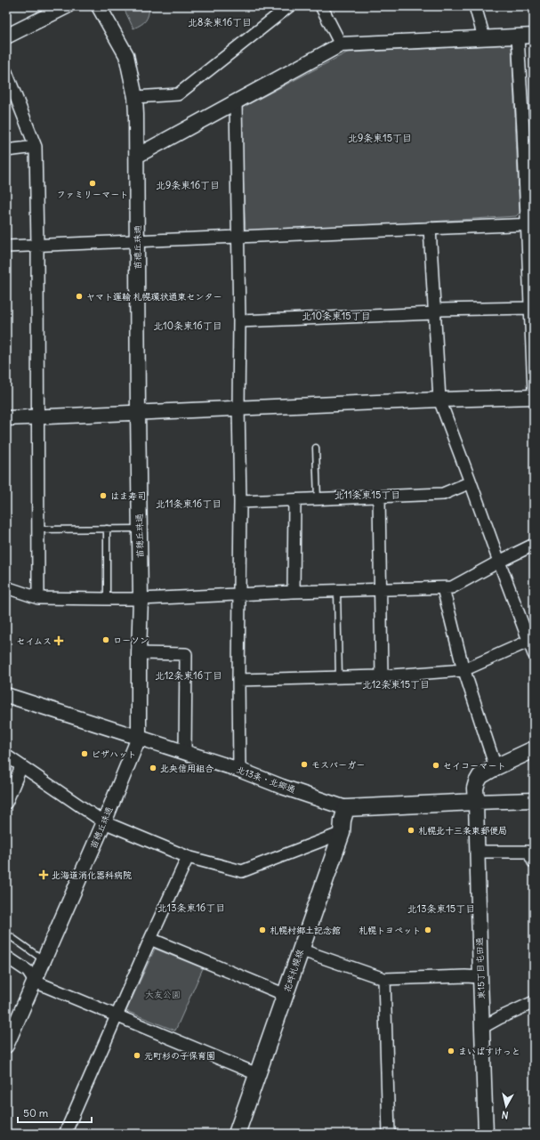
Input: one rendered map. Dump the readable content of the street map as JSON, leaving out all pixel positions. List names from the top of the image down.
{
  "streets": {
    "main road": ["北13条・北郷通", "花畔札幌線"],
    "street": ["苗穂丘珠通", "東15丁目屯田通"]
  },
  "crossings": [
    ["苗穂丘珠通", "北13条・北郷通"],
    ["北13条・北郷通", "東15丁目屯田通"],
    ["北13条・北郷通", "花畔札幌線"]
  ],
  "districts": [
    "北8条東16丁目",
    "北9条東15丁目",
    "北9条東16丁目",
    "北10条東15丁目",
    "北10条東16丁目",
    "北11条東15丁目",
    "北11条東16丁目",
    "北12条東16丁目",
    "北12条東15丁目",
    "北13条東16丁目",
    "北13条東15丁目"
  ],
  "parks": ["大友公園"],
  "places": {
    "other": [
      "ファミリーマート",
      "ヤマト運輸 札幌環状通東センター",
      "はま寿司",
      "ローソン",
      "ピザハット",
      "モスバーガー",
      "セイコーマート",
      "北央信用組合",
      "札幌北十三条東郵便局",
      "札幌村郷土記念館",
      "札幌トヨペット",
      "まいばすけっと",
      "元町杉の子保育園"
    ],
    "health": ["セイムス", "北海道消化器科病院"]
  },
  "scale_bar": "50 m",
  "north": "bottom"
}
